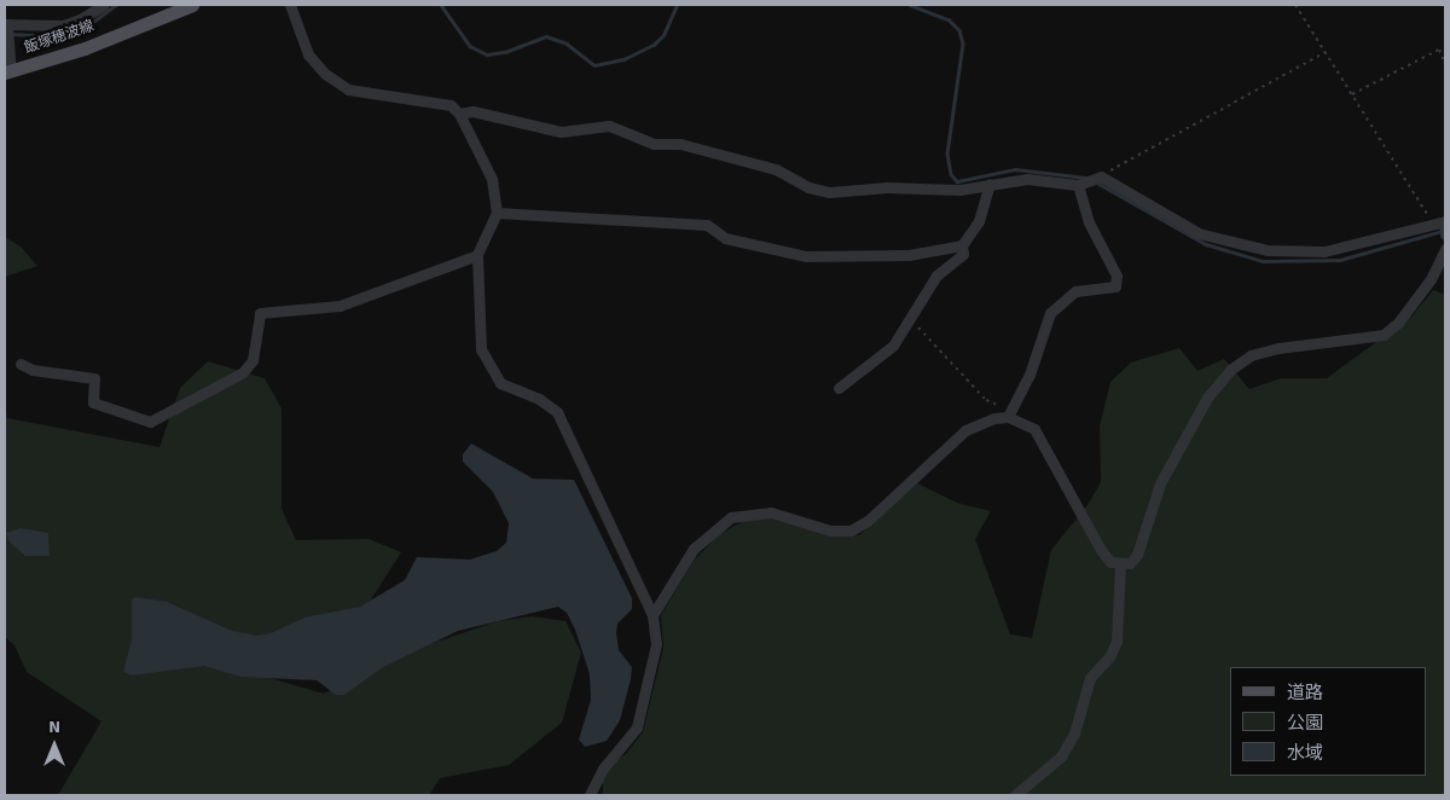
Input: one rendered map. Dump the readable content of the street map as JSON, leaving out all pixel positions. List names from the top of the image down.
{
  "streets": {
    "main road": ["飯塚穂波線"]
  },
  "legend": ["道路", "公園", "水域"],
  "north": "top"
}
